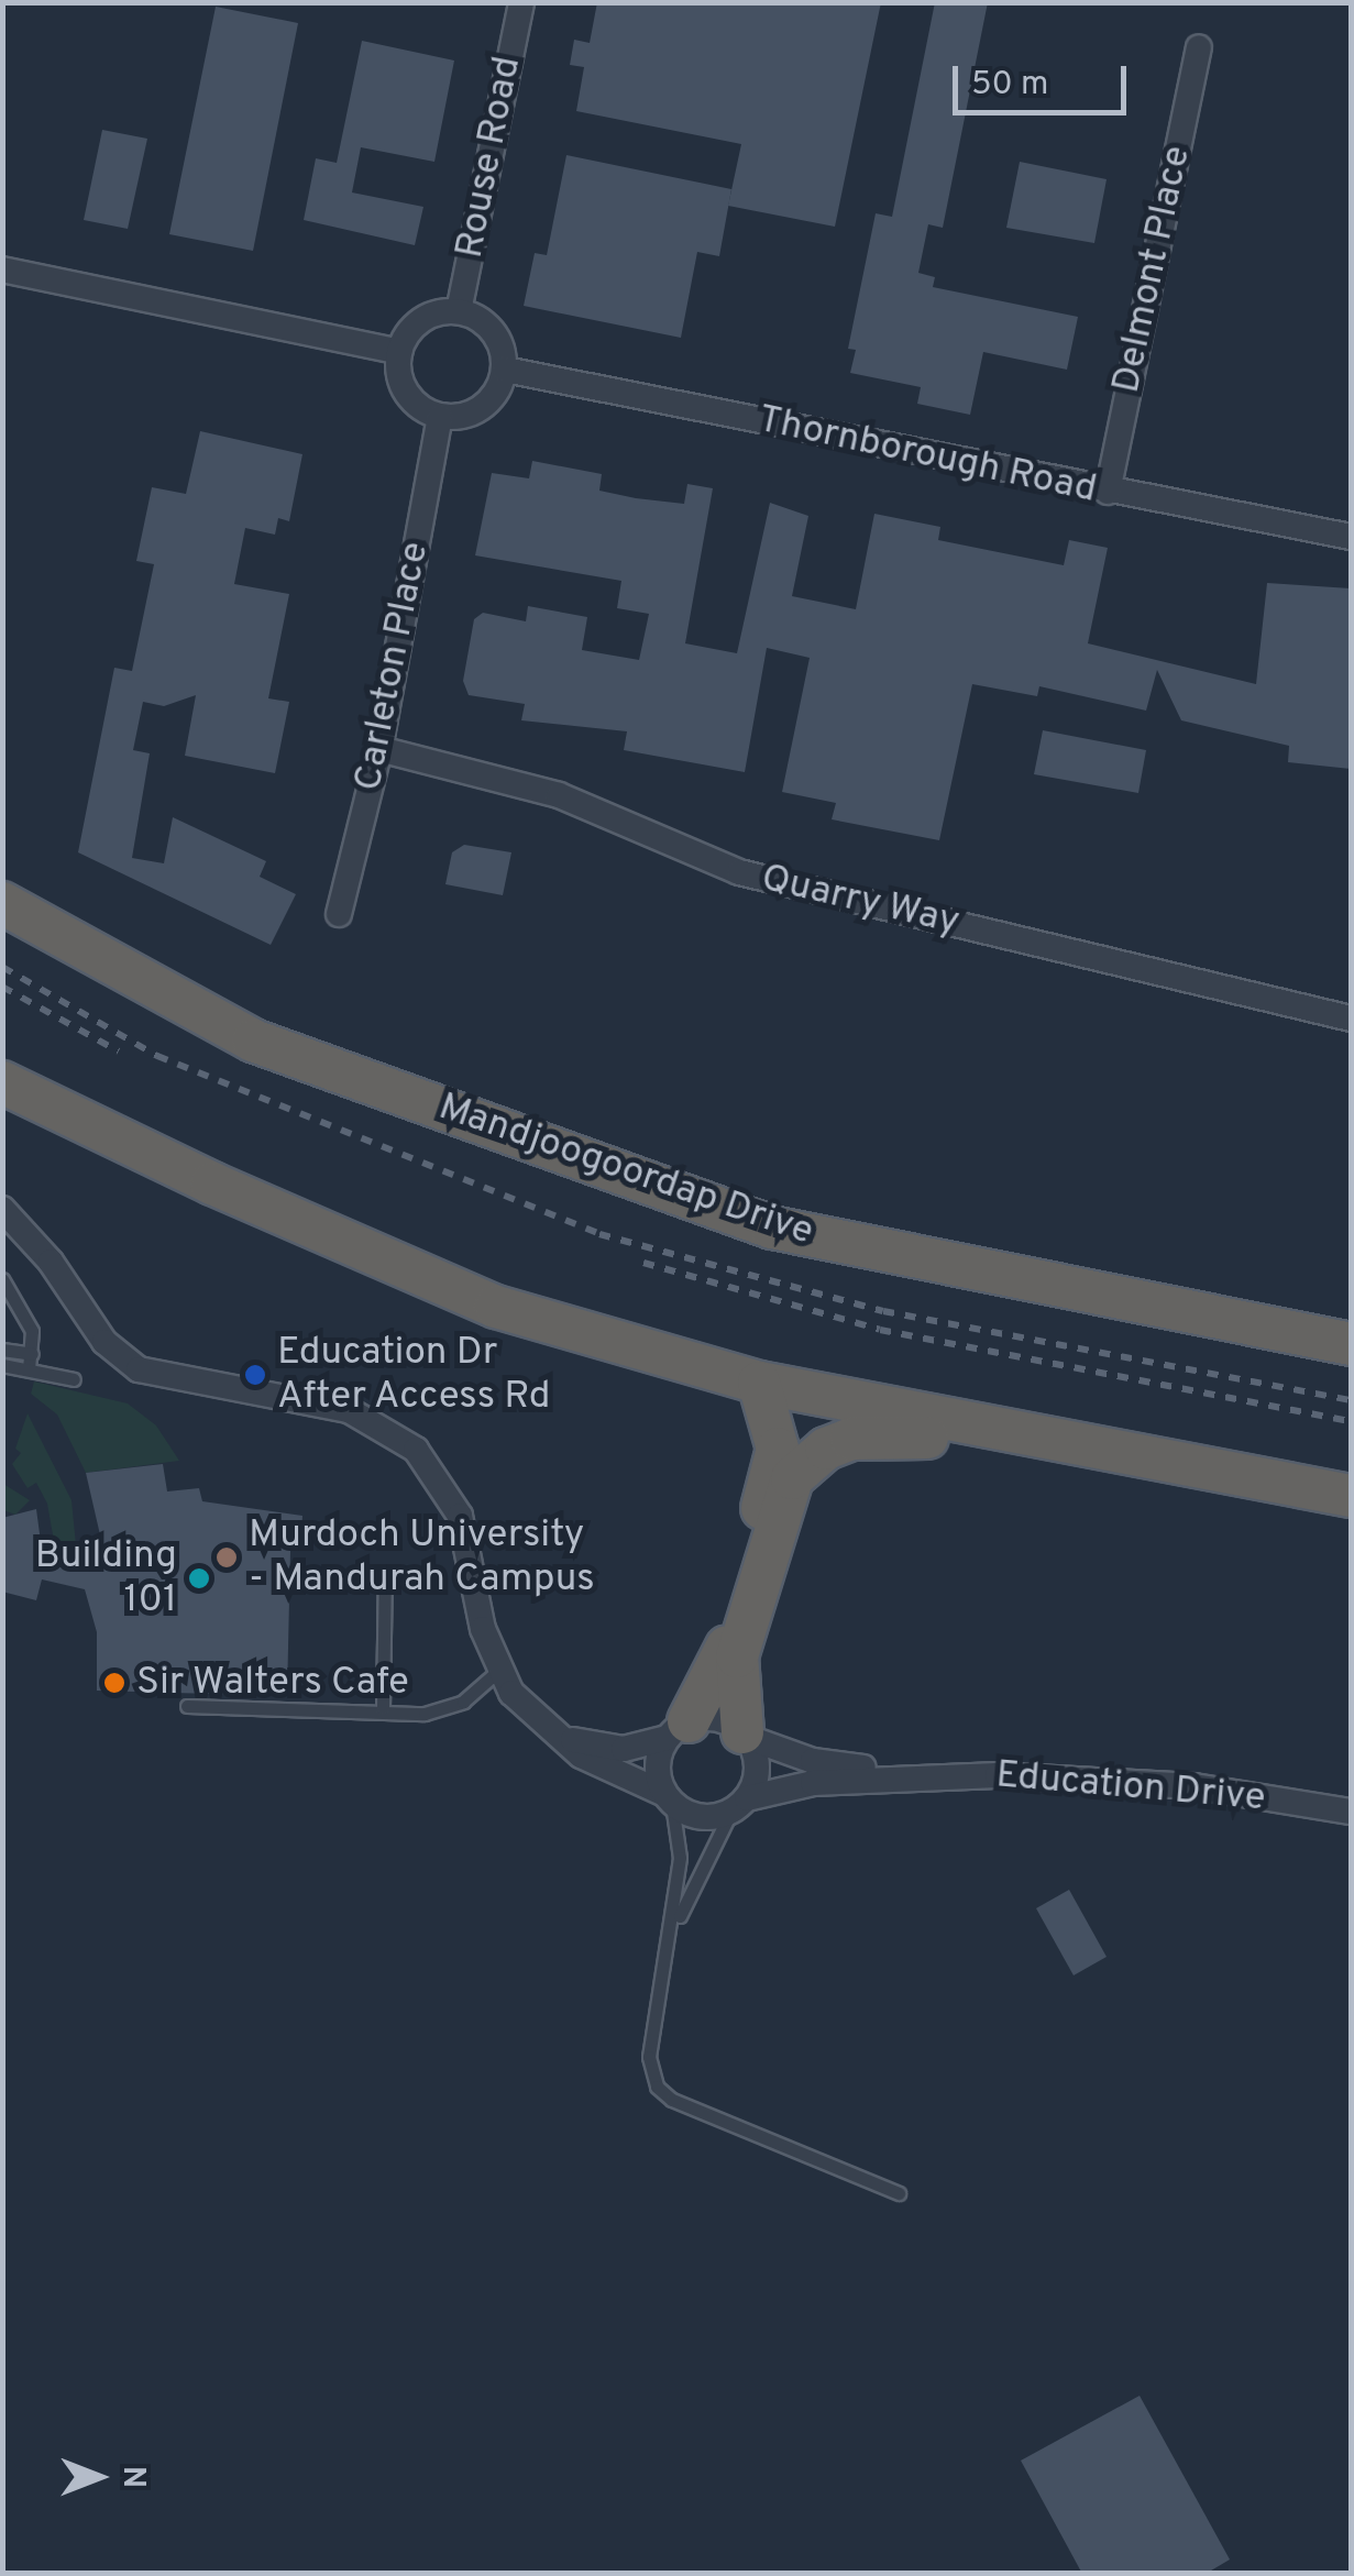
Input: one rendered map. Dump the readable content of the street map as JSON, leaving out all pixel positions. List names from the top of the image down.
{
  "streets": {
    "highway": ["Mandjoogoordap Drive"],
    "street": [
      "Rouse Road",
      "Delmont Place",
      "Thornborough Road",
      "Carleton Place",
      "Quarry Way",
      "Education Drive"
    ]
  },
  "crossings": [
    ["Rouse Road", "Thornborough Road"],
    ["Rouse Road", "Carleton Place"],
    ["Delmont Place", "Thornborough Road"],
    ["Thornborough Road", "Carleton Place"],
    ["Carleton Place", "Quarry Way"]
  ],
  "places": [
    "Education Dr After Access Rd",
    "Murdoch University - Mandurah Campus",
    "Building 101",
    "Sir Walters Cafe"
  ],
  "scale_bar": "50 m",
  "north": "right"
}
